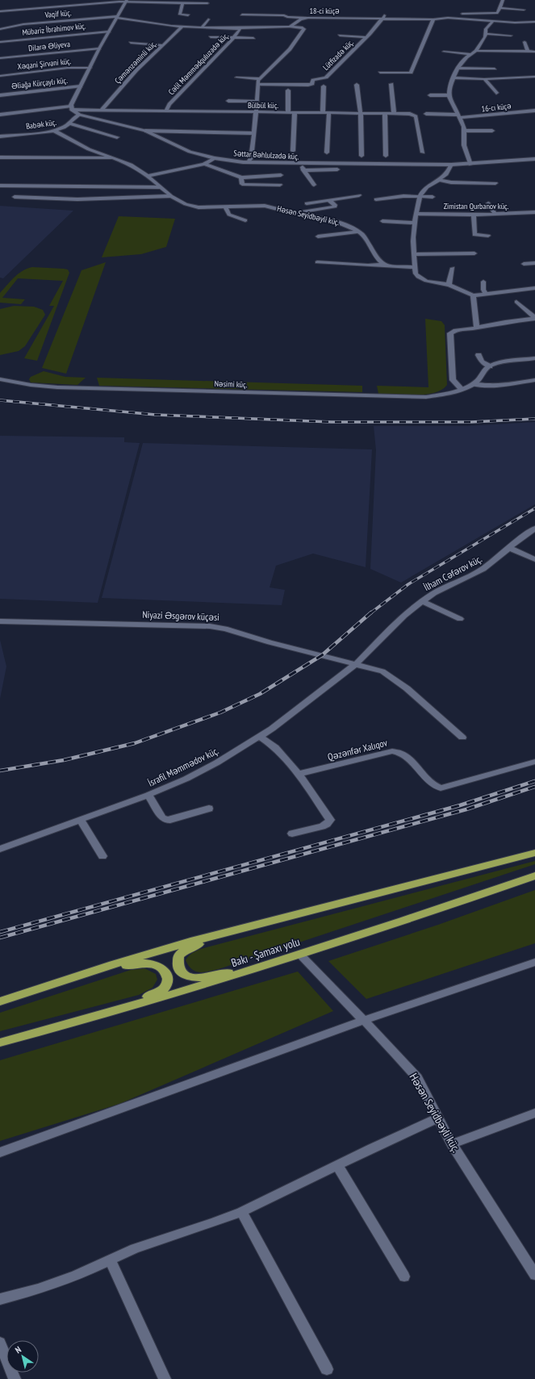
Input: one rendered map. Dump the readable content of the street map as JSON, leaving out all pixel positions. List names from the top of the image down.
{
  "streets": {
    "highway": ["Bakı - Şamaxı yolu"],
    "street": [
      "18-ci küçə",
      "Vaqif küç.",
      "Mübariz İbrahimov küç.",
      "Dilarə Əliyeva",
      "Lütfizadə küç.",
      "Çəmənzəminli küç.",
      "Xəqani Şirvani küç.",
      "Cəlil Məmmədquluzadə küç.",
      "Əliağa Kürçaylı küç.",
      "Bülbül küç.",
      "16-cı küçə",
      "Babək küç.",
      "Səttar Bəhlulzadə küç.",
      "Zimistan Qurbanov küç.",
      "Həsən Seyidbəyli küç.",
      "Nəsimi küç.",
      "İlham Cəfərov küç.",
      "Niyazi Əsgərov küçəsi",
      "Qəzənfər Xalıqov",
      "İsrafil Məmmədov küç."
    ]
  },
  "crossings": [
    ["18-ci küçə", "Lütfizadə küç."],
    ["Çəmənzəminli küç.", "Bülbül küç."],
    ["Cəlil Məmmədquluzadə küç.", "Bülbül küç."],
    ["Bülbül küç.", "Səttar Bəhlulzadə küç."],
    ["Babək küç.", "Səttar Bəhlulzadə küç."],
    ["Babək küç.", "Həsən Seyidbəyli küç."],
    ["Həsən Seyidbəyli küç.", "Bakı - Şamaxı yolu"],
    ["İlham Cəfərov küç.", "Niyazi Əsgərov küçəsi"],
    ["İlham Cəfərov küç.", "İsrafil Məmmədov küç."],
    ["Niyazi Əsgərov küçəsi", "İsrafil Məmmədov küç."]
  ],
  "north": "top left"
}
